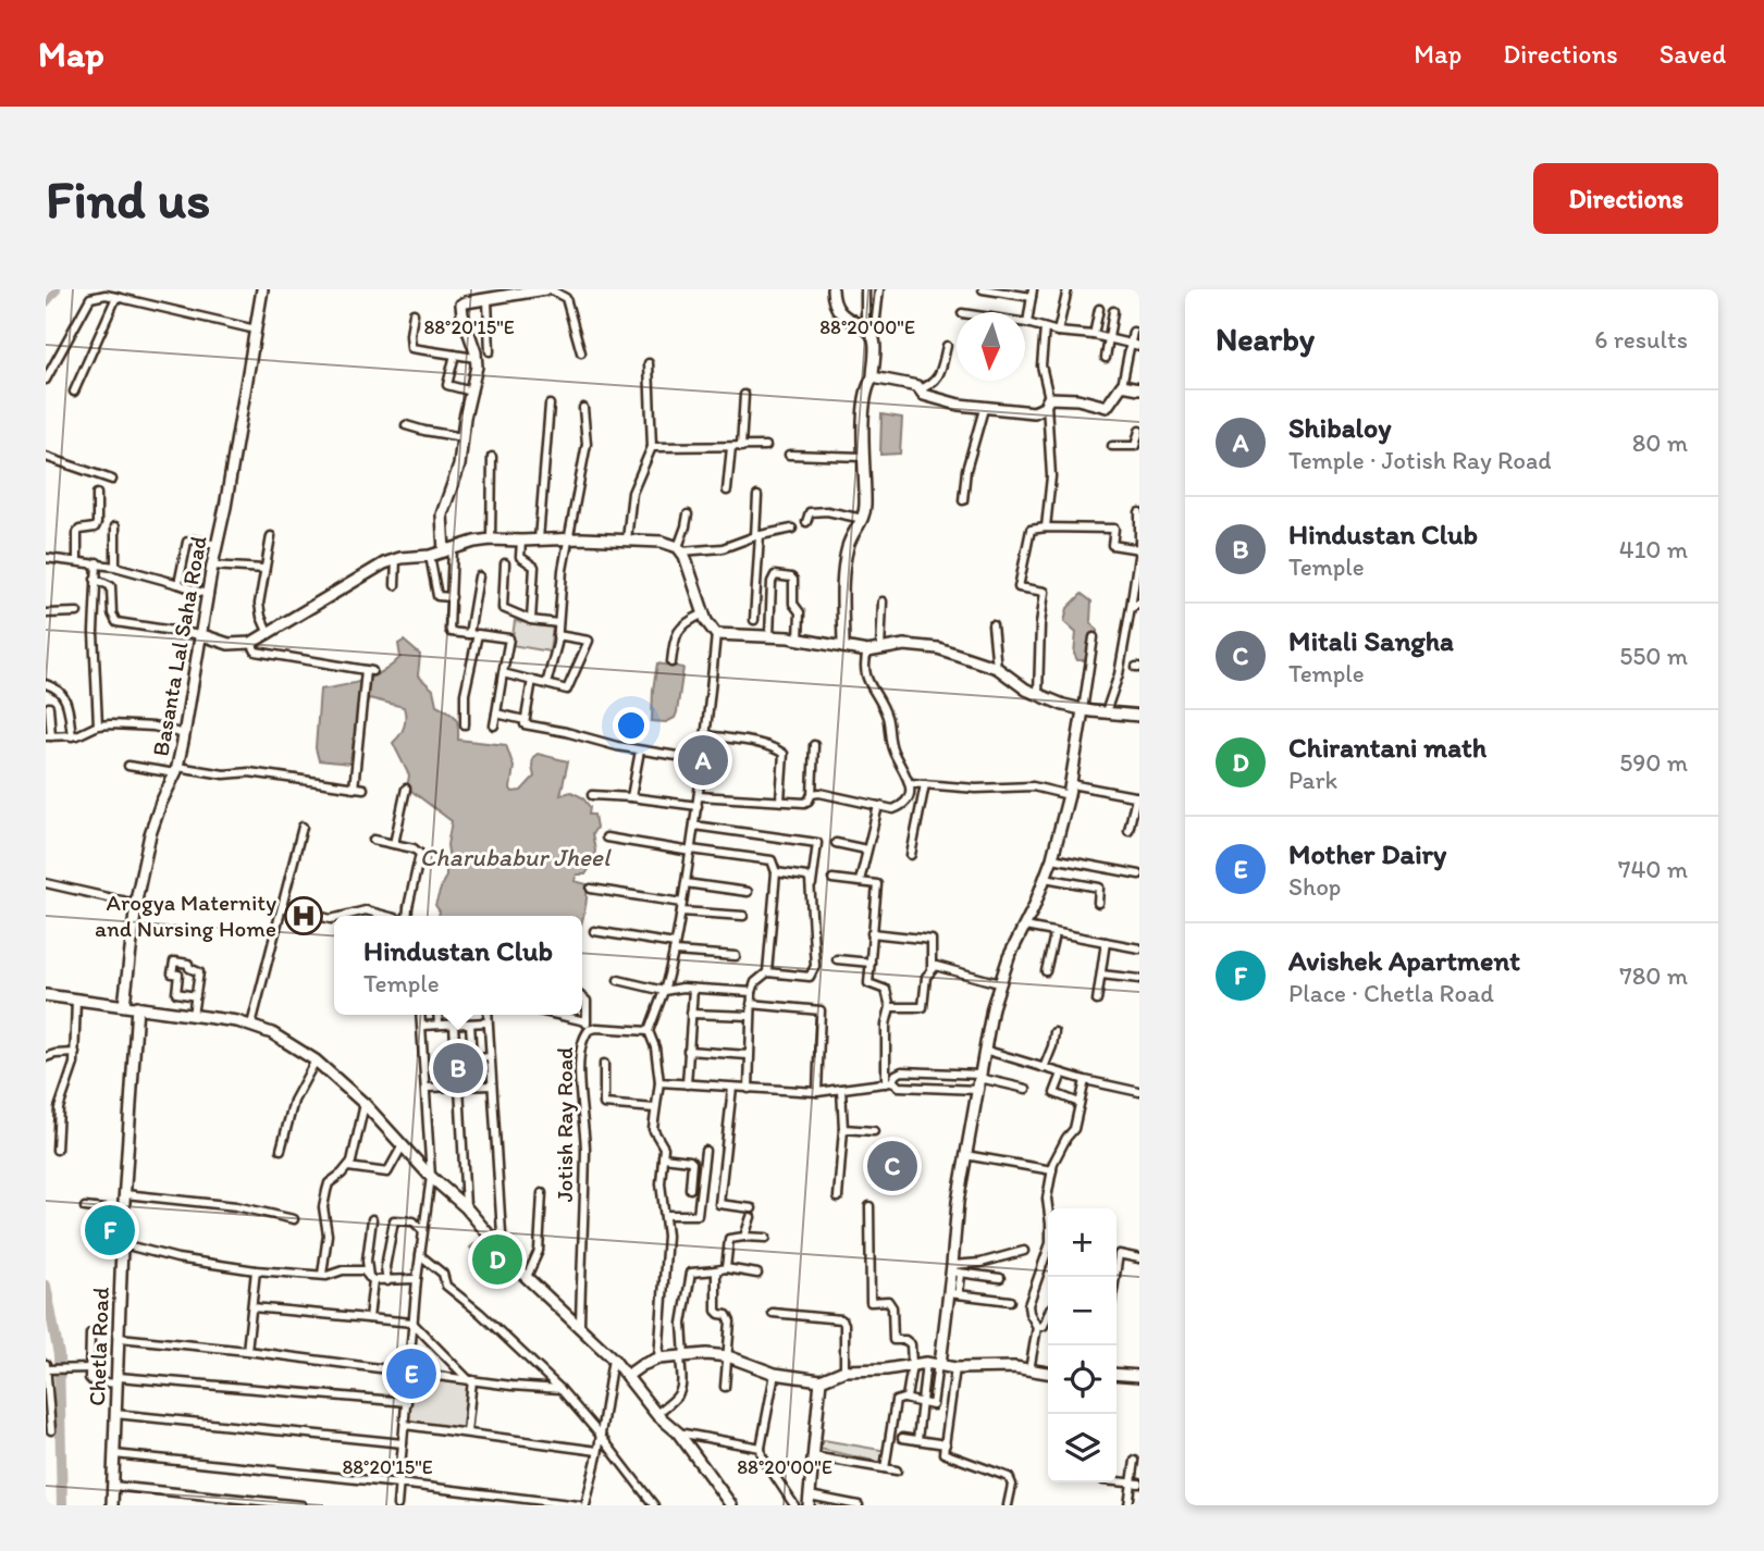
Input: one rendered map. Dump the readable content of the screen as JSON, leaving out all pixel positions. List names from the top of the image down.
{
  "streets": {
    "street": ["Basanta Lal Saha Road", "Jotish Ray Road", "Chetla Road"]
  },
  "water": ["Charubabur Jheel"],
  "places": {
    "hospital": ["Arogya Maternity and Nursing Home"]
  },
  "north": "bottom",
  "page": {
    "header": "Map",
    "nav": ["Map", "Directions", "Saved"],
    "buttons": "Directions",
    "title": "Find us",
    "heading": ["Nearby", "6 results"],
    "list": [
      {
        "mark": "A",
        "name": "Shibaloy",
        "note": "Temple · Jotish Ray Road",
        "value": "80 m"
      },
      {
        "mark": "B",
        "name": "Hindustan Club",
        "note": "Temple",
        "value": "410 m"
      },
      {
        "mark": "C",
        "name": "Mitali Sangha",
        "note": "Temple",
        "value": "550 m"
      },
      {
        "mark": "D",
        "name": "Chirantani math",
        "note": "Park",
        "value": "590 m"
      },
      {
        "mark": "E",
        "name": "Mother Dairy",
        "note": "Shop",
        "value": "740 m"
      },
      {
        "mark": "F",
        "name": "Avishek Apartment",
        "note": "Place · Chetla Road",
        "value": "780 m"
      }
    ],
    "pins": [
      "A",
      "B",
      "C",
      "F",
      "D",
      "E"
    ],
    "popup": ["Hindustan Club", "Temple"],
    "map_buttons": ["+", "−"]
  },
  "coordinates": ["88°20'15\"E", "88°20'00\"E"]
}
